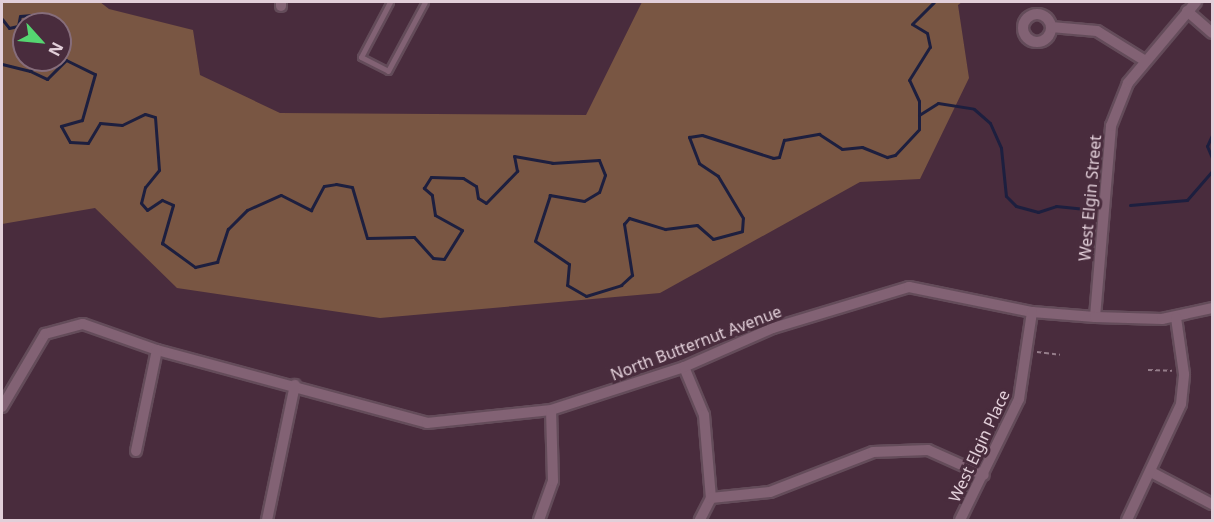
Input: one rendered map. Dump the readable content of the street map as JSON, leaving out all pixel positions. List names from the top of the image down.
{
  "streets": {
    "street": ["West Elgin Street", "North Butternut Avenue", "West Elgin Place"]
  },
  "crossings": [
    ["West Elgin Street", "North Butternut Avenue"],
    ["North Butternut Avenue", "West Elgin Place"]
  ],
  "north": "bottom right"
}
